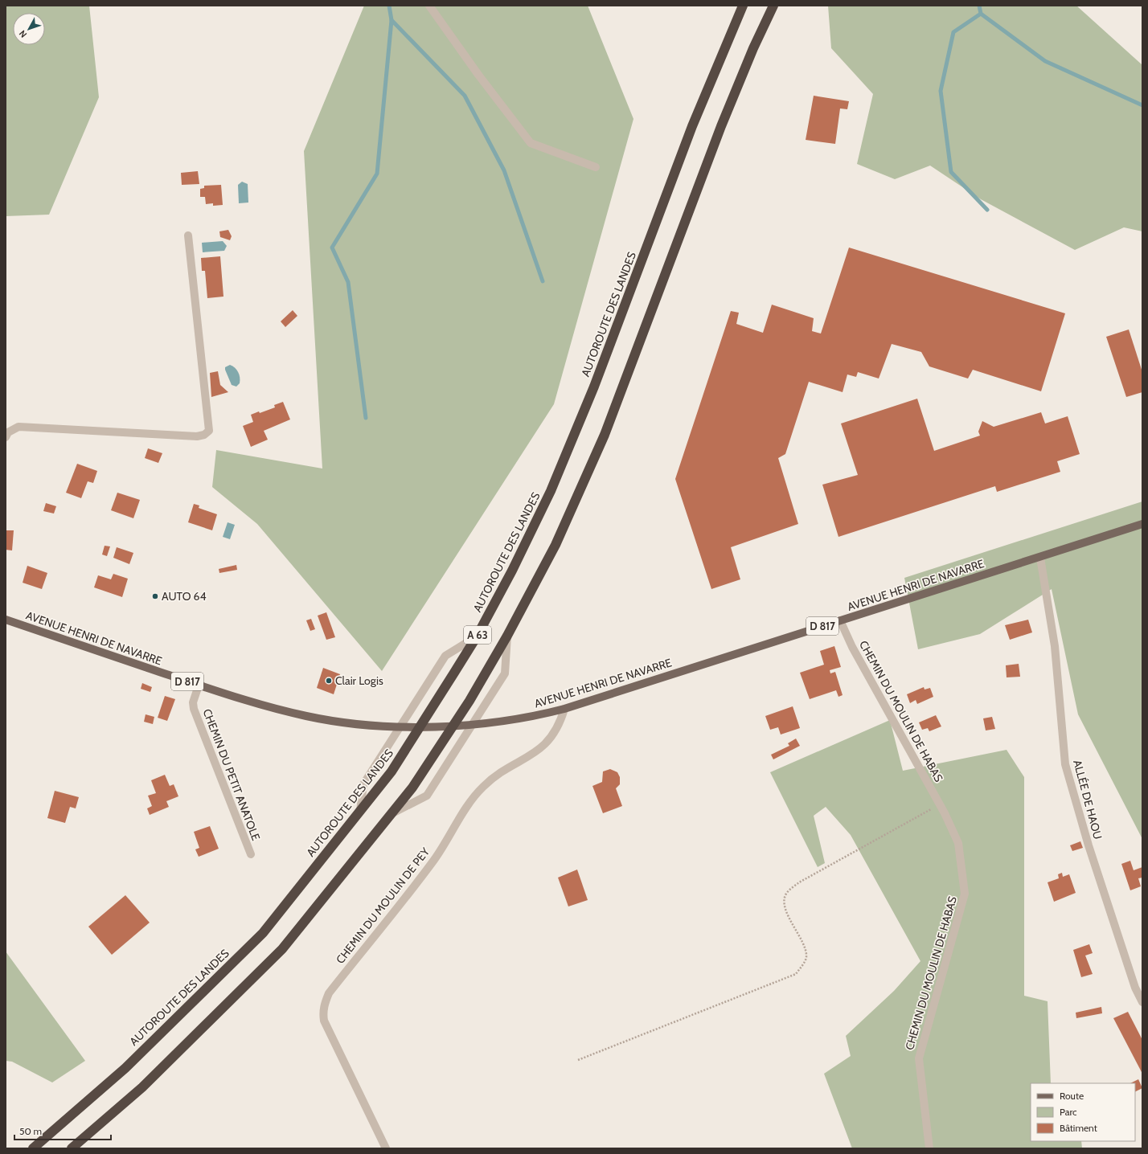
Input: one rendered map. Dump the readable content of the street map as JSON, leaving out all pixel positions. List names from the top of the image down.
{
  "streets": {
    "highway": ["AUTOROUTE DES LANDES", "A 63"],
    "main road": ["AVENUE HENRI DE NAVARRE", "D 817"],
    "street": [
      "CHEMIN DU MOULIN DE HABAS",
      "CHEMIN DU PETIT ANATOLE",
      "ALLÉE DE HAOU",
      "CHEMIN DU MOULIN DE PEY"
    ]
  },
  "crossings": [
    ["AVENUE HENRI DE NAVARRE", "CHEMIN DU MOULIN DE HABAS"],
    ["AVENUE HENRI DE NAVARRE", "CHEMIN DU PETIT ANATOLE"],
    ["AVENUE HENRI DE NAVARRE", "ALLÉE DE HAOU"],
    ["AVENUE HENRI DE NAVARRE", "CHEMIN DU MOULIN DE PEY"]
  ],
  "places": ["AUTO 64", "Clair Logis"],
  "legend": ["Route", "Parc", "Bâtiment"],
  "scale_bar": "50 m",
  "north": "bottom left"
}
